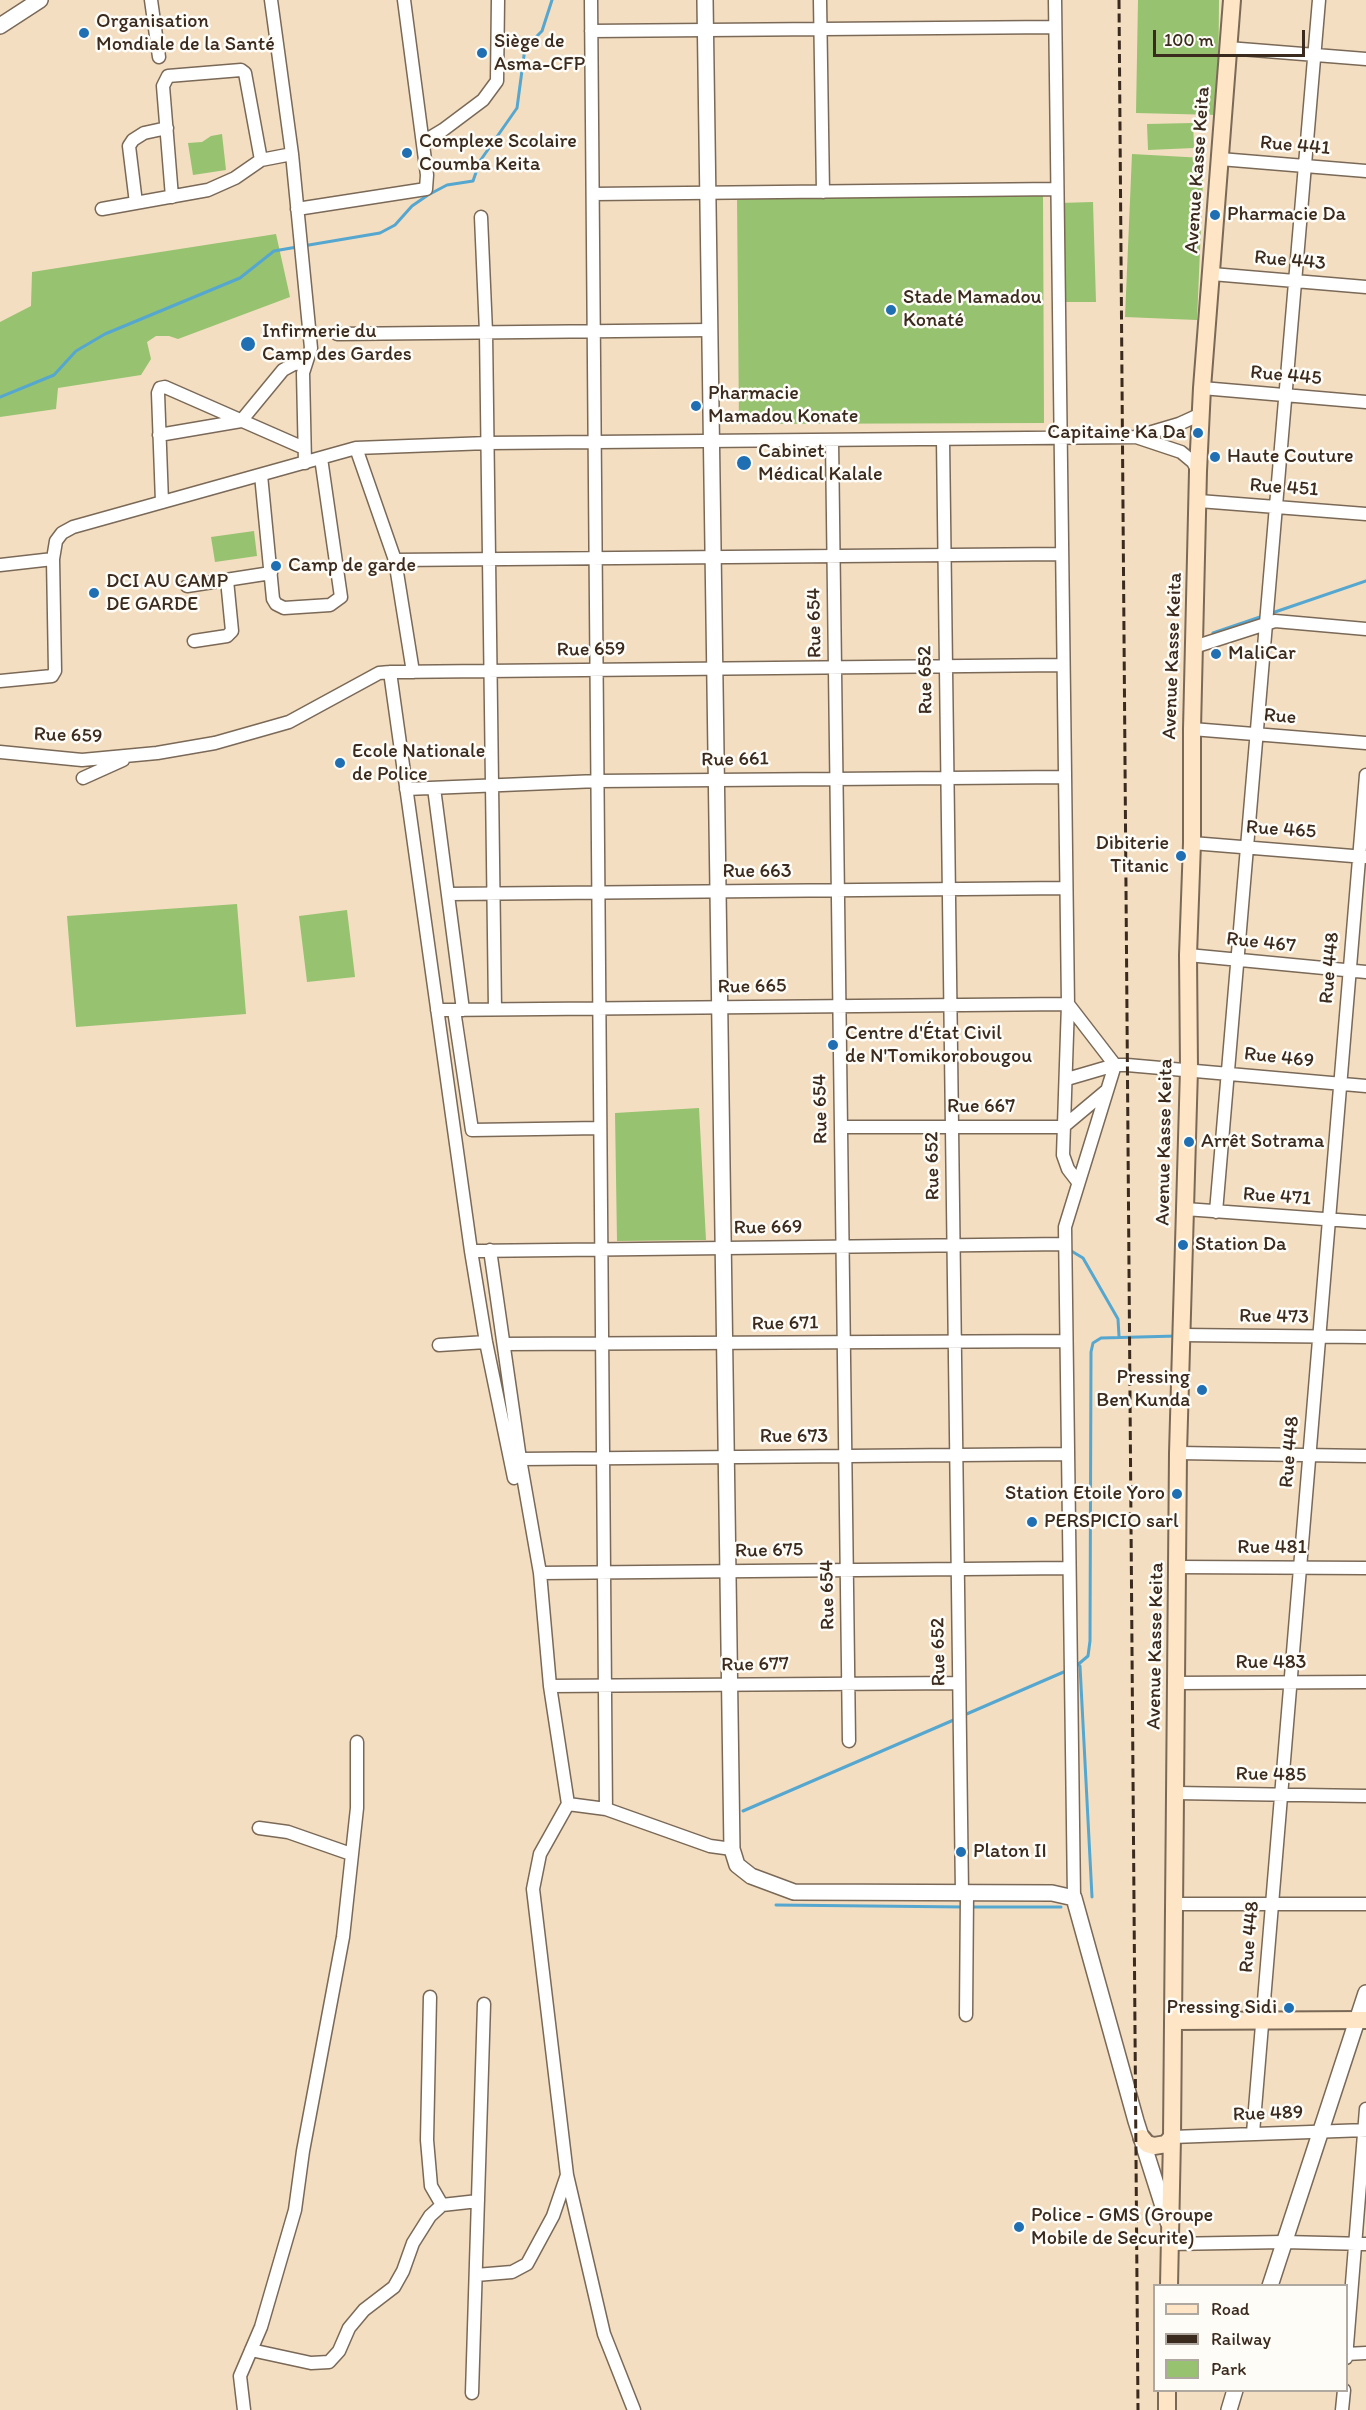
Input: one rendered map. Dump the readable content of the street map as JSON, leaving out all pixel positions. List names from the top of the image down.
{
  "streets": {
    "main road": ["Avenue Kasse Keita"],
    "street": [
      "Rue 441",
      "Rue 443",
      "Rue 445",
      "Rue 451",
      "Rue 654",
      "Rue 659",
      "Rue 652",
      "Rue",
      "Rue 661",
      "Rue 465",
      "Rue 663",
      "Rue 467",
      "Rue 448",
      "Rue 665",
      "Rue 469",
      "Rue 667",
      "Rue 471",
      "Rue 669",
      "Rue 473",
      "Rue 671",
      "Rue 673",
      "Rue 481",
      "Rue 675",
      "Rue 483",
      "Rue 677",
      "Rue 485",
      "Rue 489"
    ]
  },
  "crossings": [
    ["Rue 441", "Avenue Kasse Keita"],
    ["Avenue Kasse Keita", "Rue 443"],
    ["Avenue Kasse Keita", "Rue 445"],
    ["Avenue Kasse Keita", "Rue 451"],
    ["Avenue Kasse Keita", "Rue"],
    ["Avenue Kasse Keita", "Rue 465"],
    ["Avenue Kasse Keita", "Rue 467"],
    ["Avenue Kasse Keita", "Rue 469"],
    ["Avenue Kasse Keita", "Rue 471"],
    ["Avenue Kasse Keita", "Rue 473"],
    ["Avenue Kasse Keita", "Rue 481"],
    ["Avenue Kasse Keita", "Rue 483"],
    ["Avenue Kasse Keita", "Rue 485"],
    ["Avenue Kasse Keita", "Rue 489"],
    ["Rue 654", "Rue 659"],
    ["Rue 654", "Rue 661"],
    ["Rue 654", "Rue 663"],
    ["Rue 654", "Rue 665"],
    ["Rue 654", "Rue 667"],
    ["Rue 654", "Rue 669"],
    ["Rue 654", "Rue 671"],
    ["Rue 654", "Rue 673"],
    ["Rue 654", "Rue 675"],
    ["Rue 654", "Rue 677"],
    ["Rue 659", "Rue 652"],
    ["Rue 652", "Rue 661"],
    ["Rue 652", "Rue 663"],
    ["Rue 652", "Rue 665"],
    ["Rue 652", "Rue 667"],
    ["Rue 652", "Rue 669"],
    ["Rue 652", "Rue 671"],
    ["Rue 652", "Rue 673"],
    ["Rue 652", "Rue 675"],
    ["Rue 652", "Rue 677"],
    ["Rue 465", "Rue 448"],
    ["Rue 467", "Rue 448"],
    ["Rue 448", "Rue 469"],
    ["Rue 448", "Rue 471"],
    ["Rue 448", "Rue 473"],
    ["Rue 448", "Rue 481"],
    ["Rue 448", "Rue 483"],
    ["Rue 448", "Rue 485"],
    ["Rue 448", "Rue 489"]
  ],
  "places": [
    "Organisation Mondiale de la Santé",
    "Siège de Asma-CFP",
    "Complexe Scolaire Coumba Keita",
    "Pharmacie Da",
    "Stade Mamadou Konaté",
    "Infirmerie du Camp des Gardes",
    "Pharmacie Mamadou Konate",
    "Capitaine Ka Da",
    "Haute Couture",
    "Cabinet Médical Kalale",
    "Camp de garde",
    "DCI AU CAMP DE GARDE",
    "MaliCar",
    "Ecole Nationale de Police",
    "Dibiterie Titanic",
    "Centre d'État Civil de N'Tomikorobougou",
    "Arrêt Sotrama",
    "Station Da",
    "Pressing Ben Kunda",
    "Station Etoile Yoro",
    "PERSPICIO sarl",
    "Platon II",
    "Pressing Sidi",
    "Police - GMS (Groupe Mobile de Securite)"
  ],
  "legend": ["Road", "Railway", "Park"],
  "scale_bar": "100 m"
}
